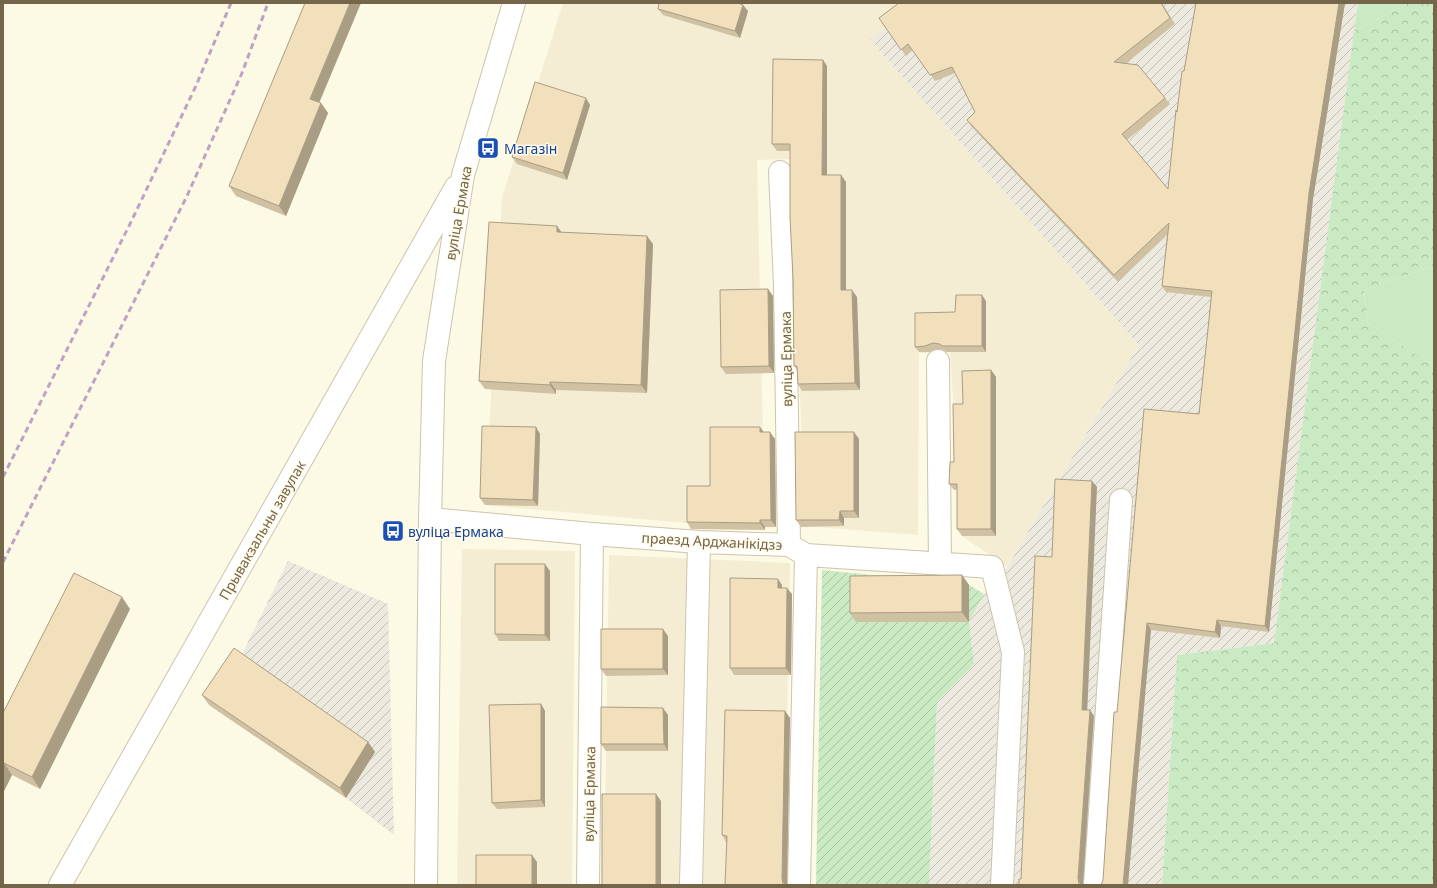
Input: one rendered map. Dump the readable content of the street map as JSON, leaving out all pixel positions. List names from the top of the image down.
{
  "streets": {
    "street": ["вуліца Ермака", "Прывакзальны завулак", "праезд Арджанікідзэ"]
  },
  "crossings": [
    ["вуліца Ермака", "Прывакзальны завулак"],
    ["вуліца Ермака", "праезд Арджанікідзэ"]
  ],
  "places": {
    "bus stop": ["Магазін", "вуліца Ермака"]
  }
}
